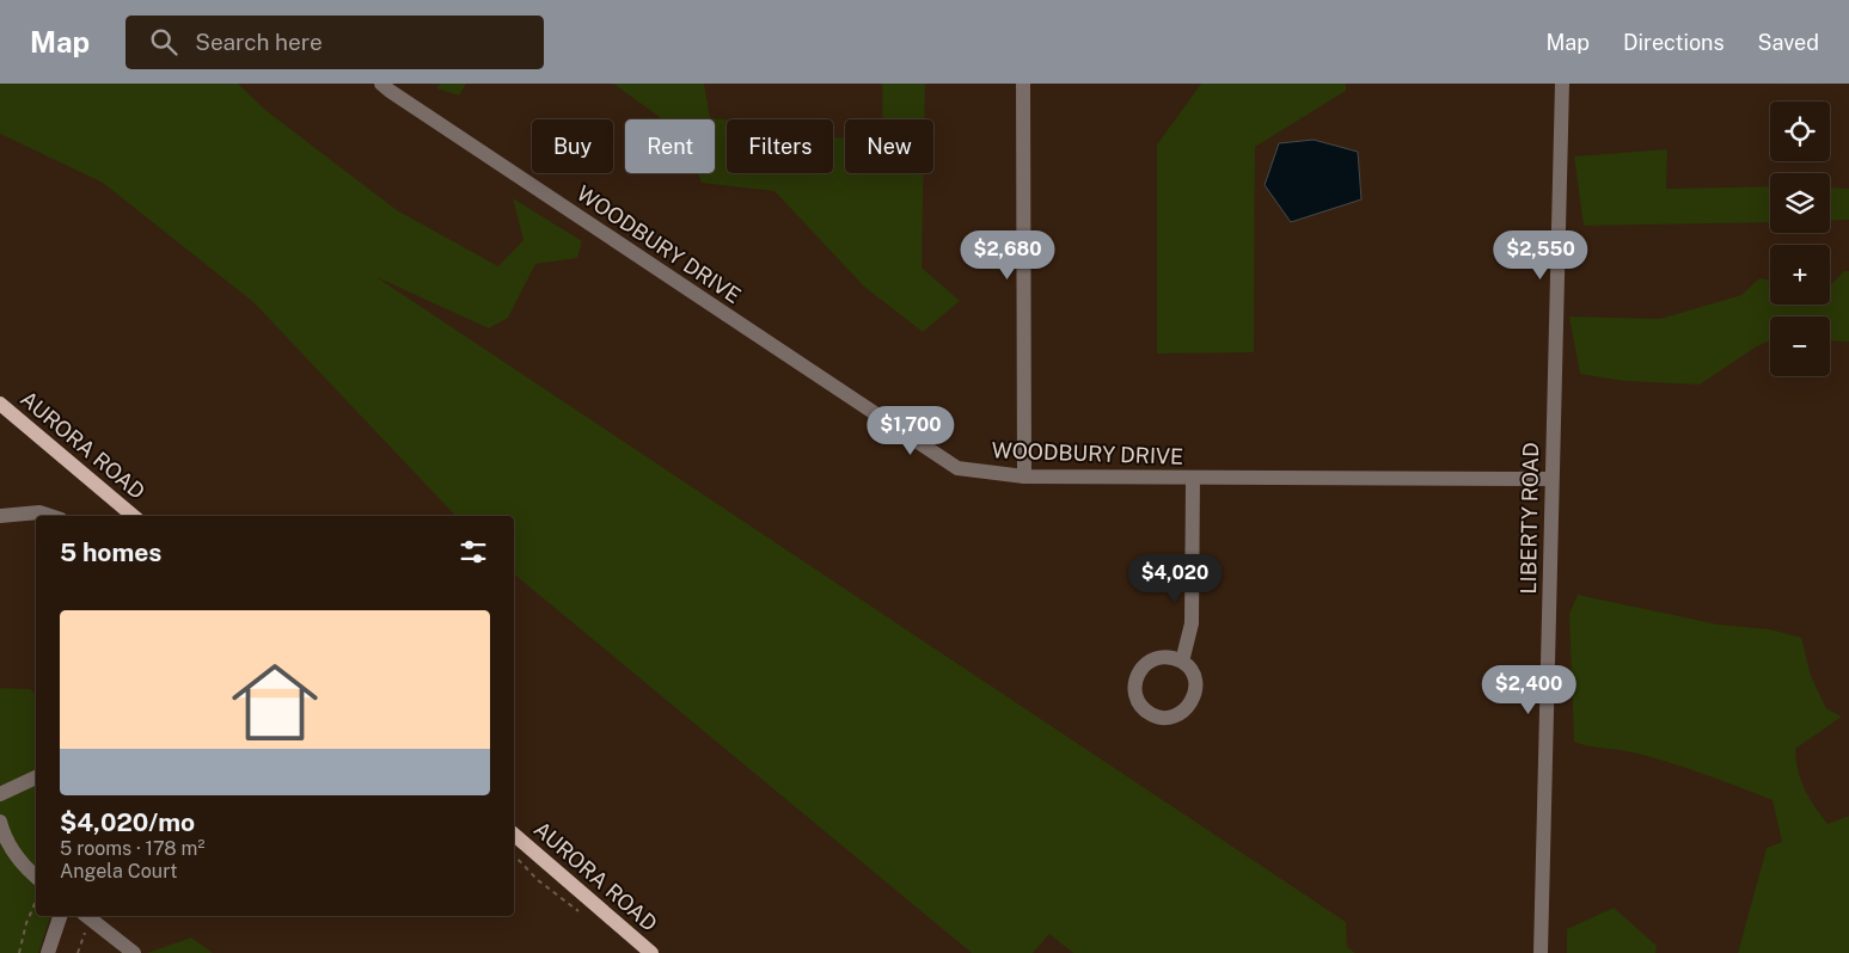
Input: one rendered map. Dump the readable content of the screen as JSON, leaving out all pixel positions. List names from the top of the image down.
{
  "streets": {
    "main road": ["AURORA ROAD"],
    "street": ["WOODBURY DRIVE", "LIBERTY ROAD"]
  },
  "crossings": [
    ["WOODBURY DRIVE", "LIBERTY ROAD"]
  ],
  "page": {
    "header": "Map",
    "search": "Search here",
    "nav": ["Map", "Directions", "Saved"],
    "map_buttons": ["+", "−"],
    "chip": [
      "Buy",
      "Rent",
      "Filters",
      "New"
    ],
    "price": [
      "$2,680",
      "$2,550",
      "$1,700",
      "$4,020",
      "$2,400"
    ],
    "heading": "5 homes",
    "list": [
      {
        "name": "$4,020/mo",
        "note": "5 rooms · 178 m² · Angela Court"
      }
    ]
  }
}
